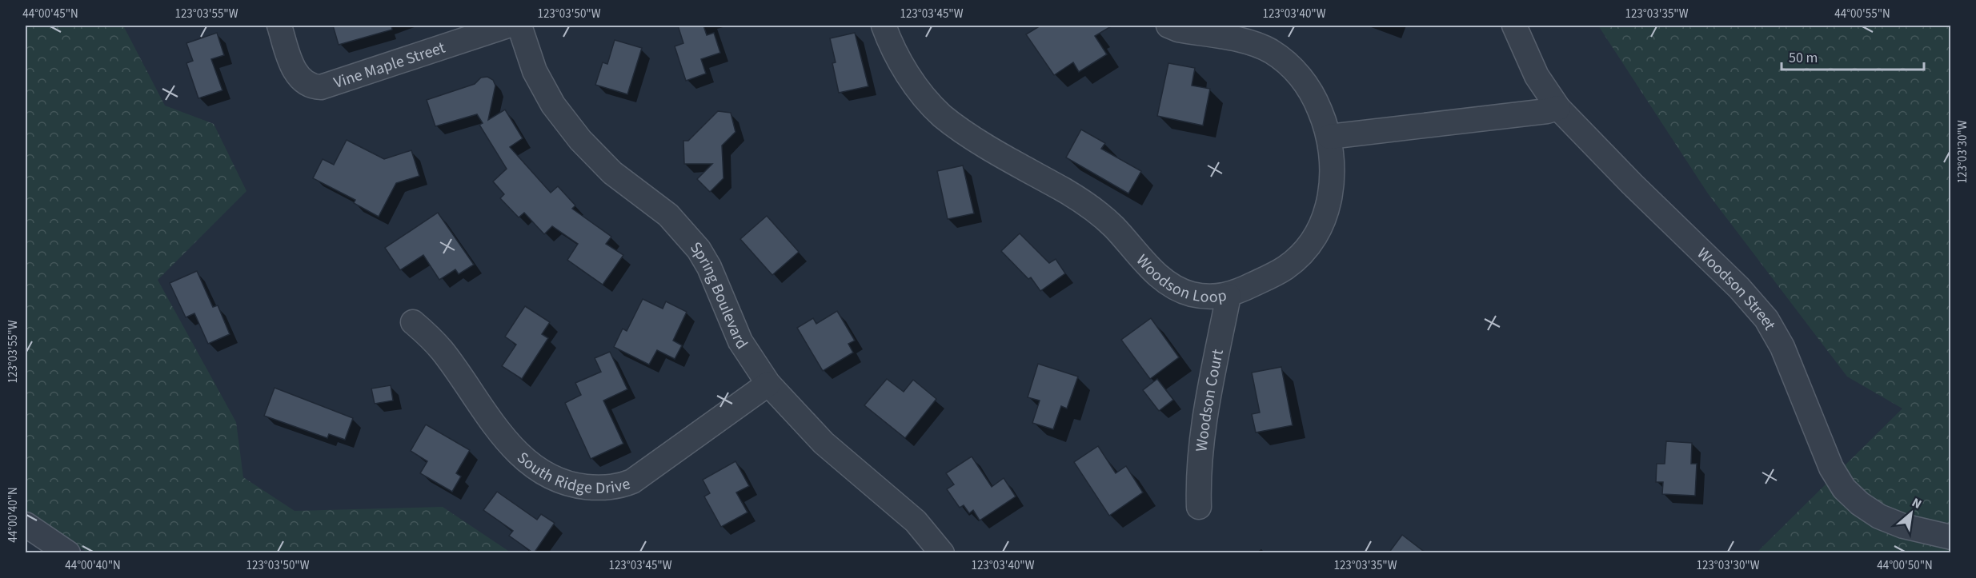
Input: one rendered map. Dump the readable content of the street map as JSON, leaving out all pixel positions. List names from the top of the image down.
{
  "streets": {
    "street": [
      "Vine Maple Street",
      "Woodson Loop",
      "Woodson Street",
      "Spring Boulevard",
      "Woodson Court",
      "South Ridge Drive"
    ]
  },
  "crossings": [
    ["Woodson Loop", "Woodson Court"],
    ["Spring Boulevard", "South Ridge Drive"]
  ],
  "scale_bar": "50 m",
  "north": "top right",
  "coordinates": [
    "44°00'45\"N",
    "123°03'55\"W",
    "123°03'50\"W",
    "123°03'45\"W",
    "123°03'40\"W",
    "123°03'35\"W",
    "44°00'55\"N",
    "123°03'30\"W",
    "44°00'40\"N",
    "44°00'50\"N"
  ]
}
